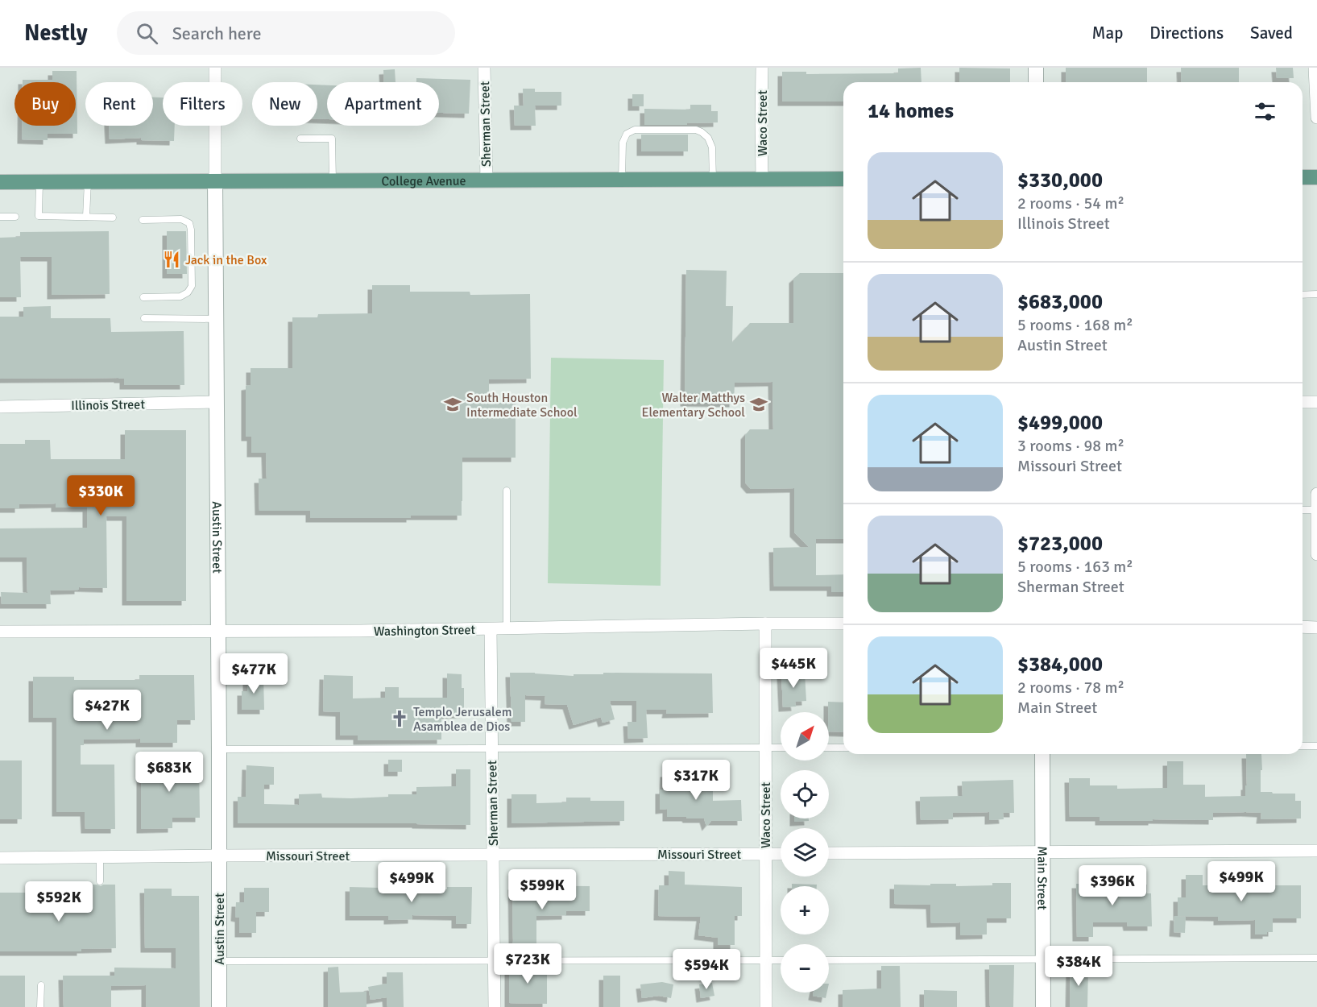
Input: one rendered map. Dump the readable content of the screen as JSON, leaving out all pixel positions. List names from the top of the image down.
{
  "streets": {
    "main road": ["College Avenue"],
    "street": [
      "Waco Street",
      "Sherman Street",
      "Illinois Street",
      "Austin Street",
      "Washington Street",
      "Missouri Street",
      "Main Street"
    ]
  },
  "crossings": [
    ["Waco Street", "College Avenue"],
    ["Waco Street", "Washington Street"],
    ["Waco Street", "Missouri Street"],
    ["Sherman Street", "College Avenue"],
    ["Sherman Street", "Washington Street"],
    ["Sherman Street", "Missouri Street"],
    ["College Avenue", "Austin Street"],
    ["Illinois Street", "Austin Street"],
    ["Austin Street", "Washington Street"],
    ["Austin Street", "Missouri Street"]
  ],
  "places": {
    "restaurant": ["Jack in the Box"],
    "school or university": ["South Houston Intermediate School", "Walter Matthys Elementary School"],
    "church": ["Templo Jerusalem Asamblea de Dios"]
  },
  "north": "top right",
  "page": {
    "header": "Nestly",
    "search": "Search here",
    "nav": ["Map", "Directions", "Saved"],
    "chip": [
      "Buy",
      "Rent",
      "Filters",
      "New",
      "Apartment"
    ],
    "heading": "14 homes",
    "list": [
      {
        "name": "$330,000",
        "note": "2 rooms · 54 m² · Illinois Street"
      },
      {
        "name": "$683,000",
        "note": "5 rooms · 168 m² · Austin Street"
      },
      {
        "name": "$499,000",
        "note": "3 rooms · 98 m² · Missouri Street"
      },
      {
        "name": "$723,000",
        "note": "5 rooms · 163 m² · Sherman Street"
      },
      {
        "name": "$384,000",
        "note": "2 rooms · 78 m² · Main Street"
      }
    ],
    "price": [
      "$330K",
      "$445K",
      "$477K",
      "$427K",
      "$683K",
      "$317K",
      "$499K",
      "$499K",
      "$396K",
      "$599K",
      "$592K",
      "$723K",
      "$384K",
      "$594K"
    ],
    "map_buttons": ["+", "−"]
  }
}
